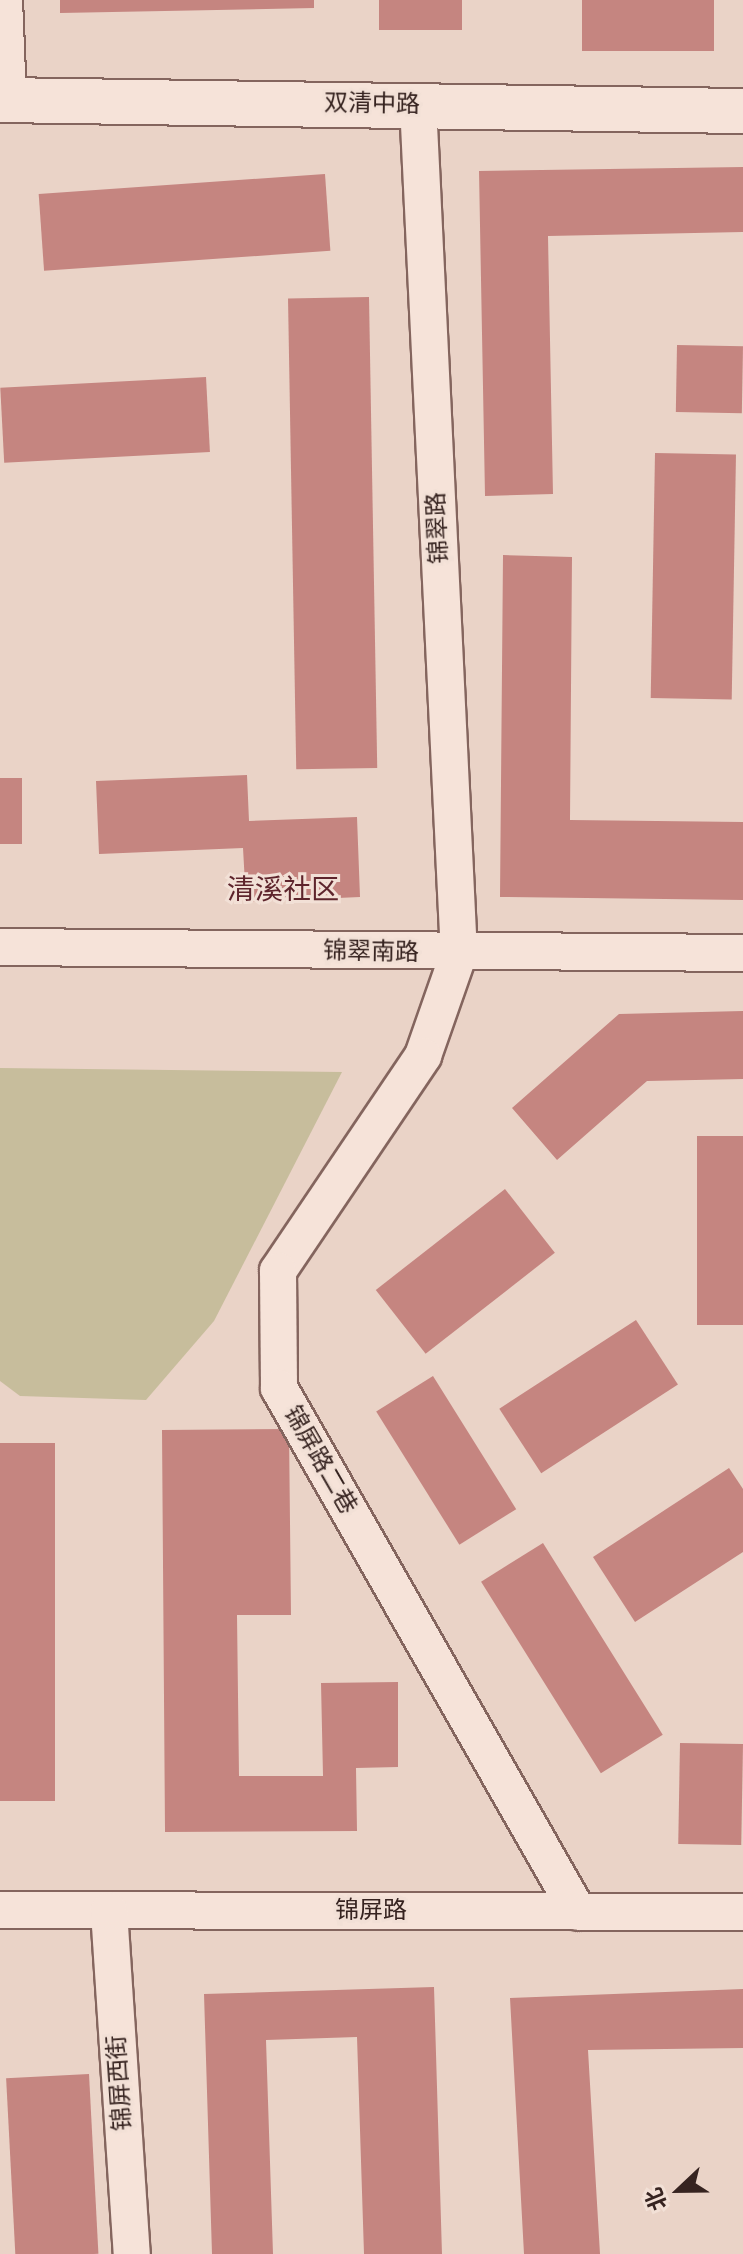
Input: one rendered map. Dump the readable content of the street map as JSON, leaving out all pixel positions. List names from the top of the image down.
{
  "streets": {
    "street": [
      "双清中路",
      "锦翠路",
      "锦翠南路",
      "锦屏路二巷",
      "锦屏路",
      "锦屏西街"
    ]
  },
  "crossings": [
    ["双清中路", "锦翠路"],
    ["锦翠路", "锦翠南路"],
    ["锦翠路", "锦屏路二巷"],
    ["锦翠南路", "锦屏路二巷"],
    ["锦屏路二巷", "锦屏路"],
    ["锦屏路", "锦屏西街"]
  ],
  "districts": ["清溪社区"],
  "north": "left"
}
